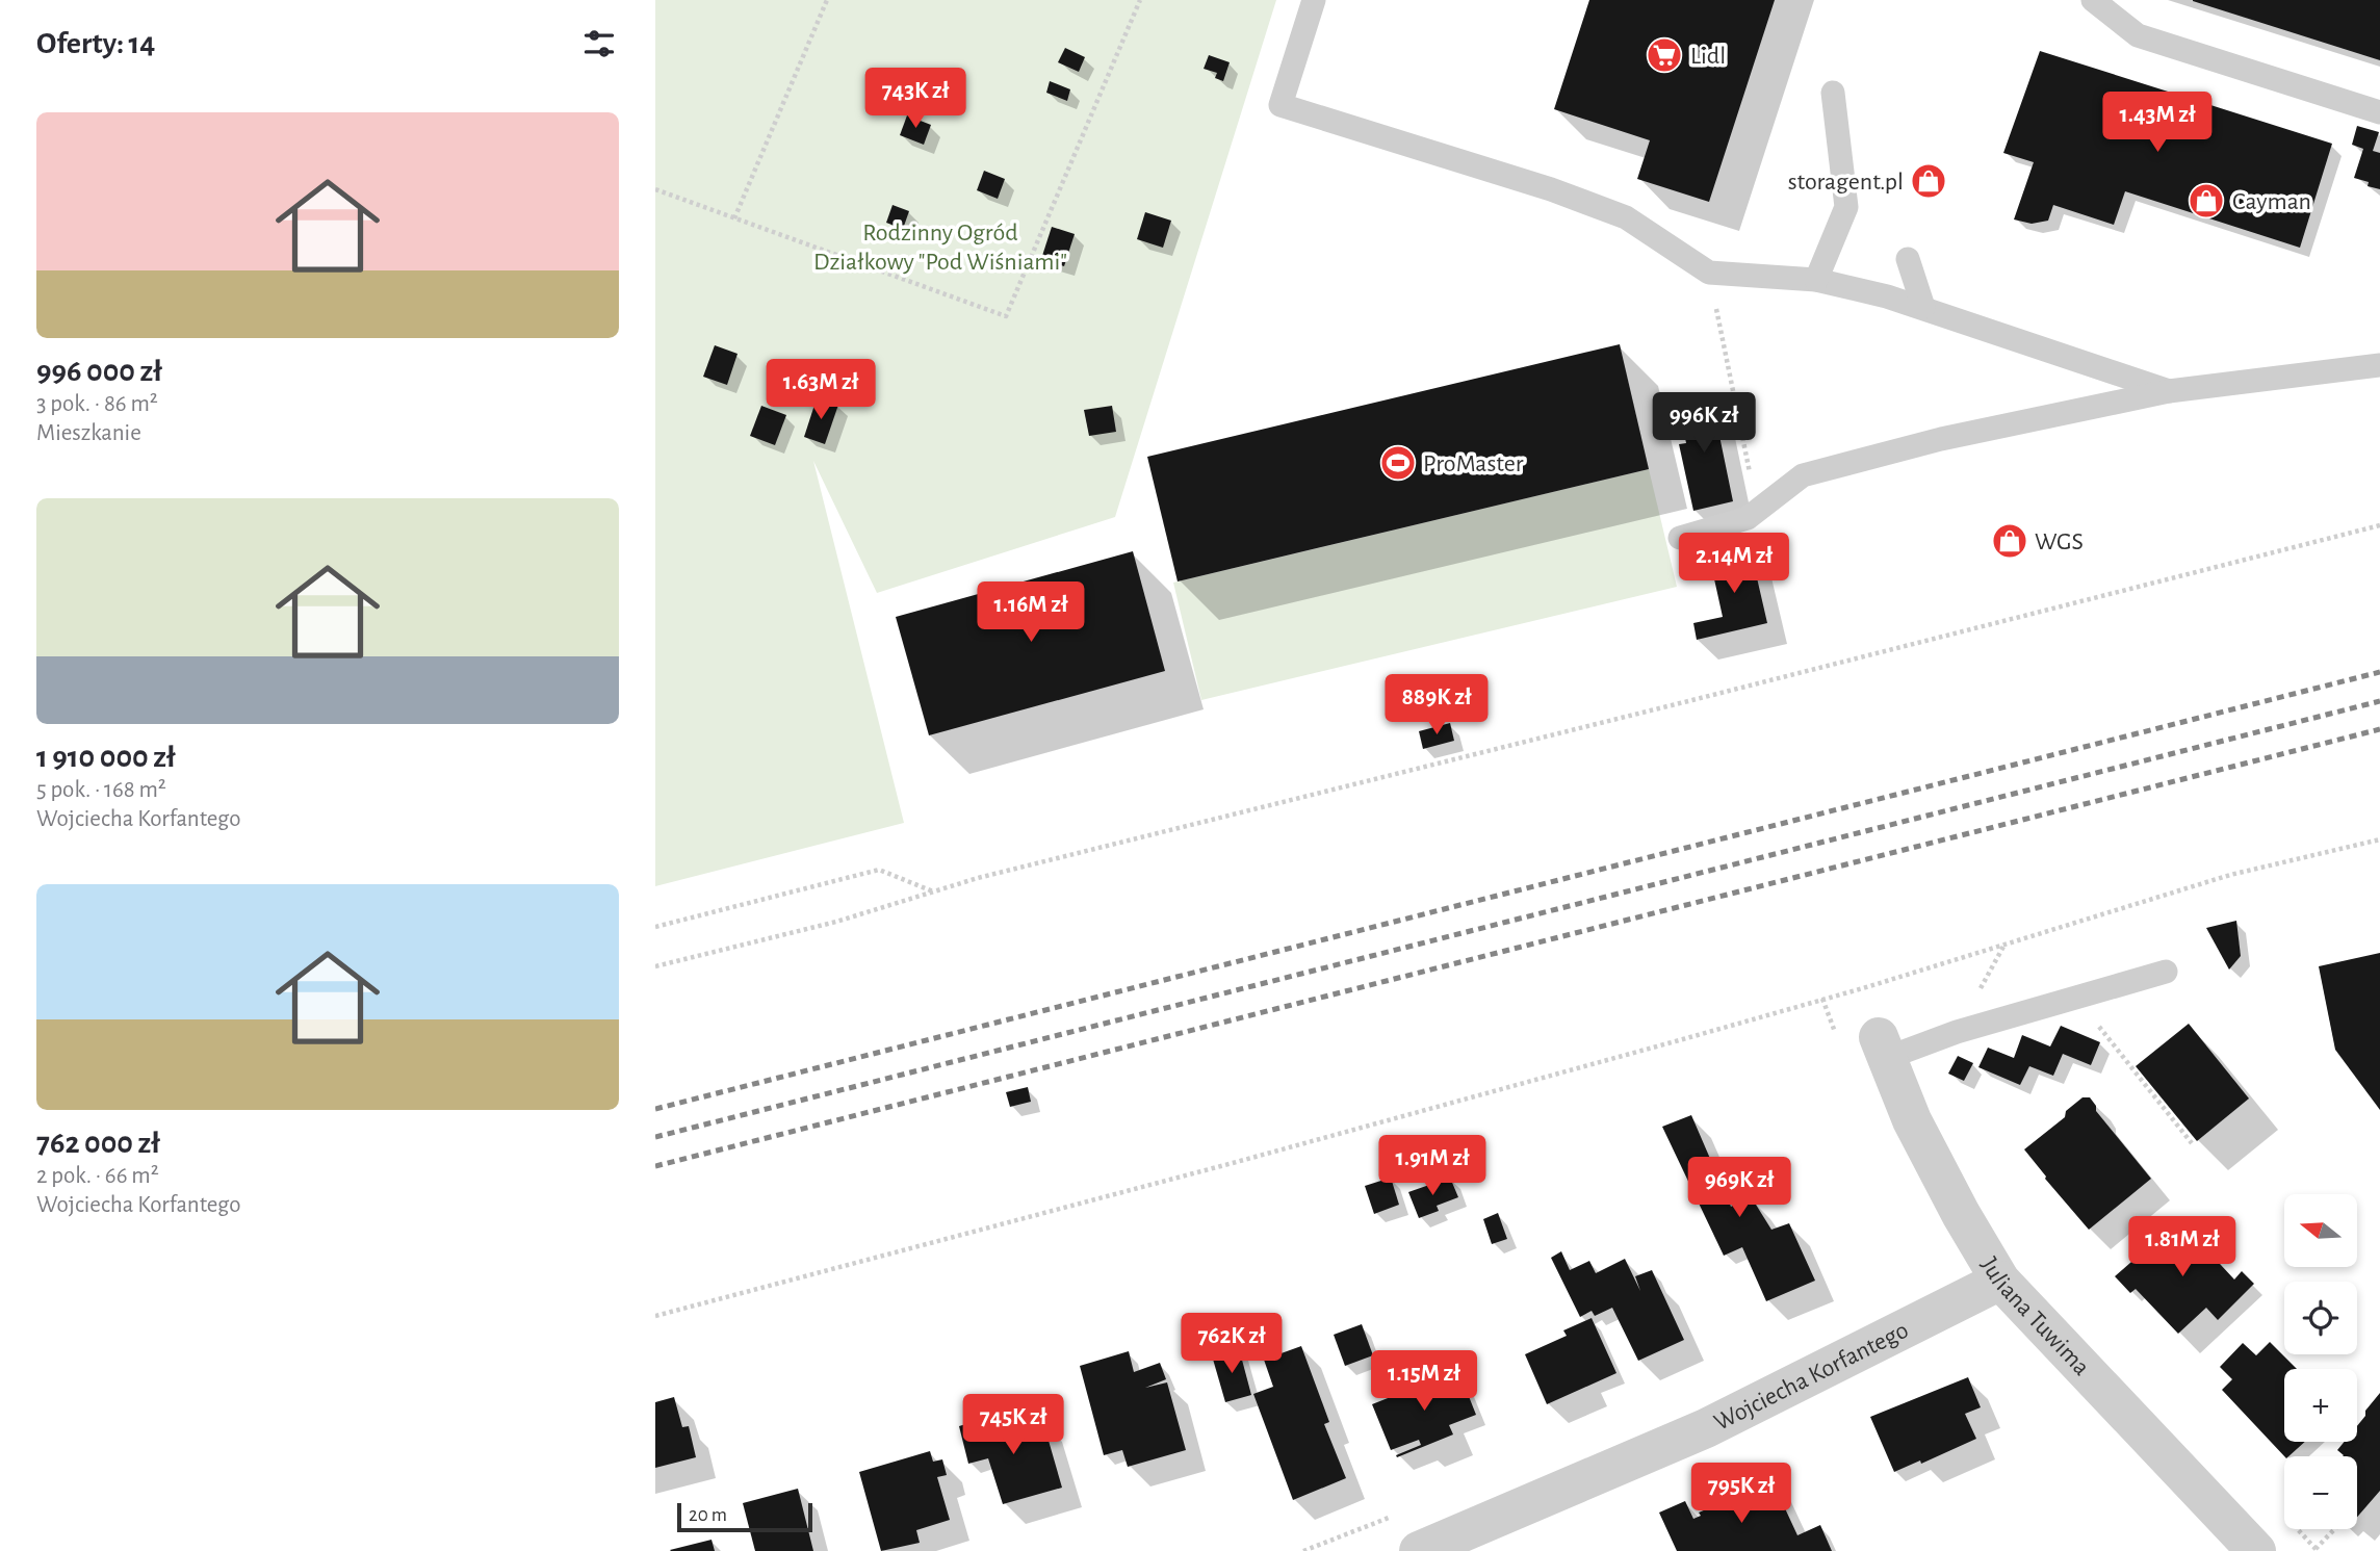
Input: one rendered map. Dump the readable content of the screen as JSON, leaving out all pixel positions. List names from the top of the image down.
{
  "streets": {
    "street": ["Juliana Tuwima", "Wojciecha Korfantego"]
  },
  "crossings": [
    ["Juliana Tuwima", "Wojciecha Korfantego"]
  ],
  "parks": ["Rodzinny Ogród Działkowy \"Pod Wiśniami\""],
  "places": {
    "supermarket": ["Lidl"],
    "shop": ["storagent.pl", "Cayman", "WGS"],
    "sports": ["ProMaster"]
  },
  "scale_bar": "20 m",
  "north": "left",
  "page": {
    "heading": "Oferty: 14",
    "price": [
      "743K zł",
      "1.43M zł",
      "1.63M zł",
      "996K zł",
      "2.14M zł",
      "1.16M zł",
      "889K zł",
      "1.91M zł",
      "969K zł",
      "1.81M zł",
      "762K zł",
      "1.15M zł",
      "745K zł",
      "795K zł"
    ],
    "list": [
      {
        "name": "996 000 zł",
        "note": "3 pok. · 86 m² · Mieszkanie"
      },
      {
        "name": "1 910 000 zł",
        "note": "5 pok. · 168 m² · Wojciecha Korfantego"
      },
      {
        "name": "762 000 zł",
        "note": "2 pok. · 66 m² · Wojciecha Korfantego"
      }
    ],
    "map_buttons": ["+", "−"],
    "scale": "20 m"
  }
}
